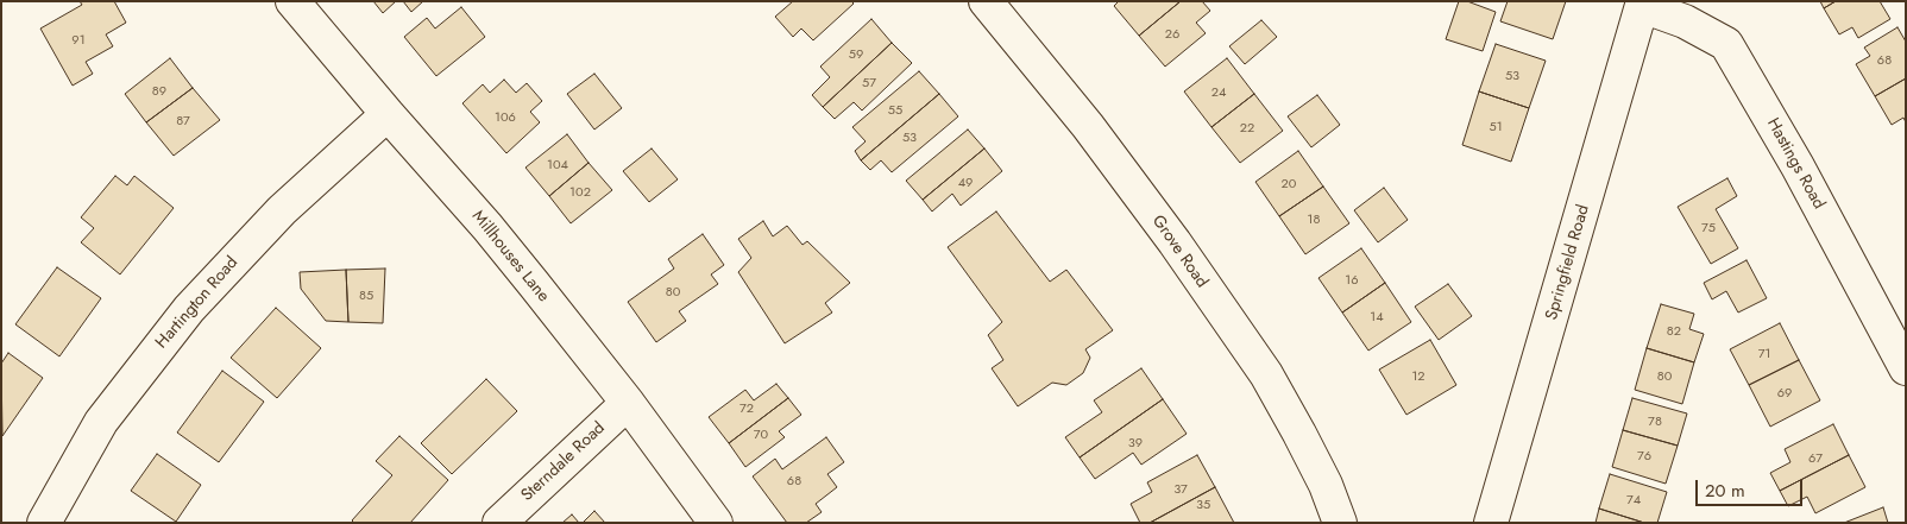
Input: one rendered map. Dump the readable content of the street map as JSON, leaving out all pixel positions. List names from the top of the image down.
{
  "streets": {
    "street": [
      "Hastings Road",
      "Grove Road",
      "Millhouses Lane",
      "Springfield Road",
      "Hartington Road",
      "Sterndale Road"
    ]
  },
  "crossings": [
    ["Hastings Road", "Springfield Road"],
    ["Millhouses Lane", "Hartington Road"],
    ["Millhouses Lane", "Sterndale Road"]
  ],
  "house_numbers": [
    "26",
    "91",
    "59",
    "68",
    "53",
    "57",
    "89",
    "24",
    "55",
    "106",
    "87",
    "51",
    "22",
    "53",
    "104",
    "49",
    "20",
    "102",
    "18",
    "75",
    "16",
    "80",
    "85",
    "14",
    "82",
    "71",
    "12",
    "80",
    "69",
    "72",
    "78",
    "70",
    "39",
    "76",
    "67",
    "68",
    "37",
    "74",
    "35"
  ],
  "scale_bar": "20 m"
}
